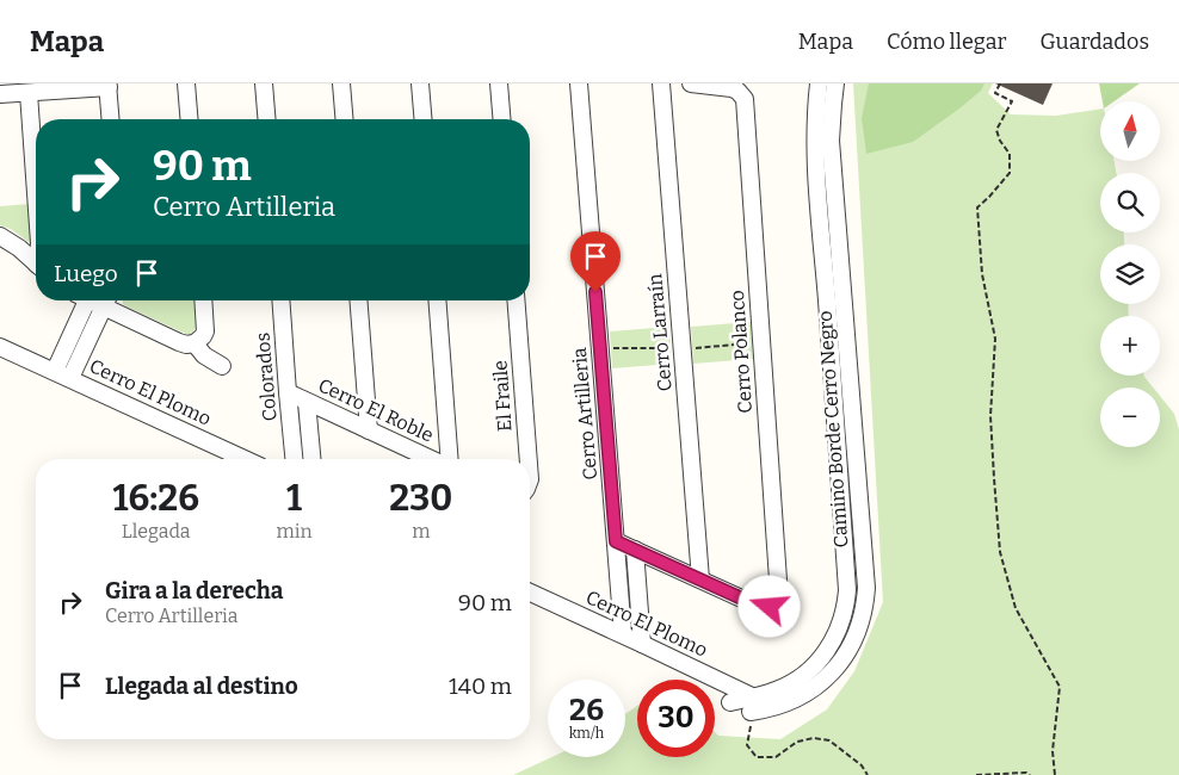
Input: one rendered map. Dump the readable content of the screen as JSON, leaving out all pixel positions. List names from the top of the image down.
{
  "streets": {
    "street": [
      "Cerro Larraín",
      "Cerro Polanco",
      "Colorados",
      "Cerro El Plomo",
      "El Fraile",
      "Cerro El Roble",
      "Cerro Artilleria",
      "Camino Borde Cerro Negro"
    ]
  },
  "crossings": [
    ["Cerro Larraín", "Cerro Polanco"],
    ["Colorados", "Cerro El Roble"],
    ["Cerro El Plomo", "Cerro Artilleria"],
    ["Cerro El Plomo", "Camino Borde Cerro Negro"]
  ],
  "north": "top",
  "page": {
    "header": "Mapa",
    "nav": ["Mapa", "Cómo llegar", "Guardados"],
    "map_buttons": ["+", "−"],
    "turn": ["90 m", "Cerro Artilleria"],
    "then": "Luego",
    "eta": [
      "16:26",
      "Llegada",
      "1",
      "min",
      "230",
      "m"
    ],
    "list": [
      {
        "name": "Gira a la derecha",
        "note": "Cerro Artilleria",
        "value": "90 m"
      },
      {
        "name": "Llegada al destino",
        "value": "140 m"
      }
    ],
    "speed": "26 km/h",
    "limit": "30"
  }
}
